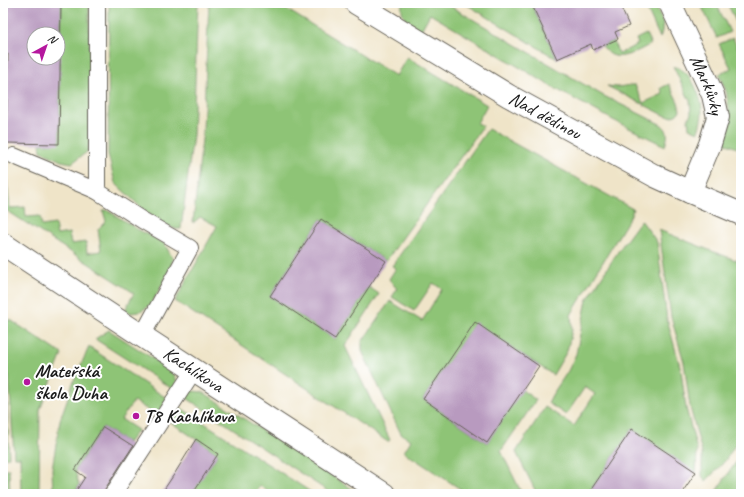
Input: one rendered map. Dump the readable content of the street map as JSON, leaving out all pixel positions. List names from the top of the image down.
{
  "streets": {
    "street": ["Markůvky", "Nad dědinou", "Kachlíkova"]
  },
  "crossings": [
    ["Markůvky", "Nad dědinou"]
  ],
  "places": ["Mateřská škola Duha", "T8 Kachlíkova"],
  "north": "top right"
}
